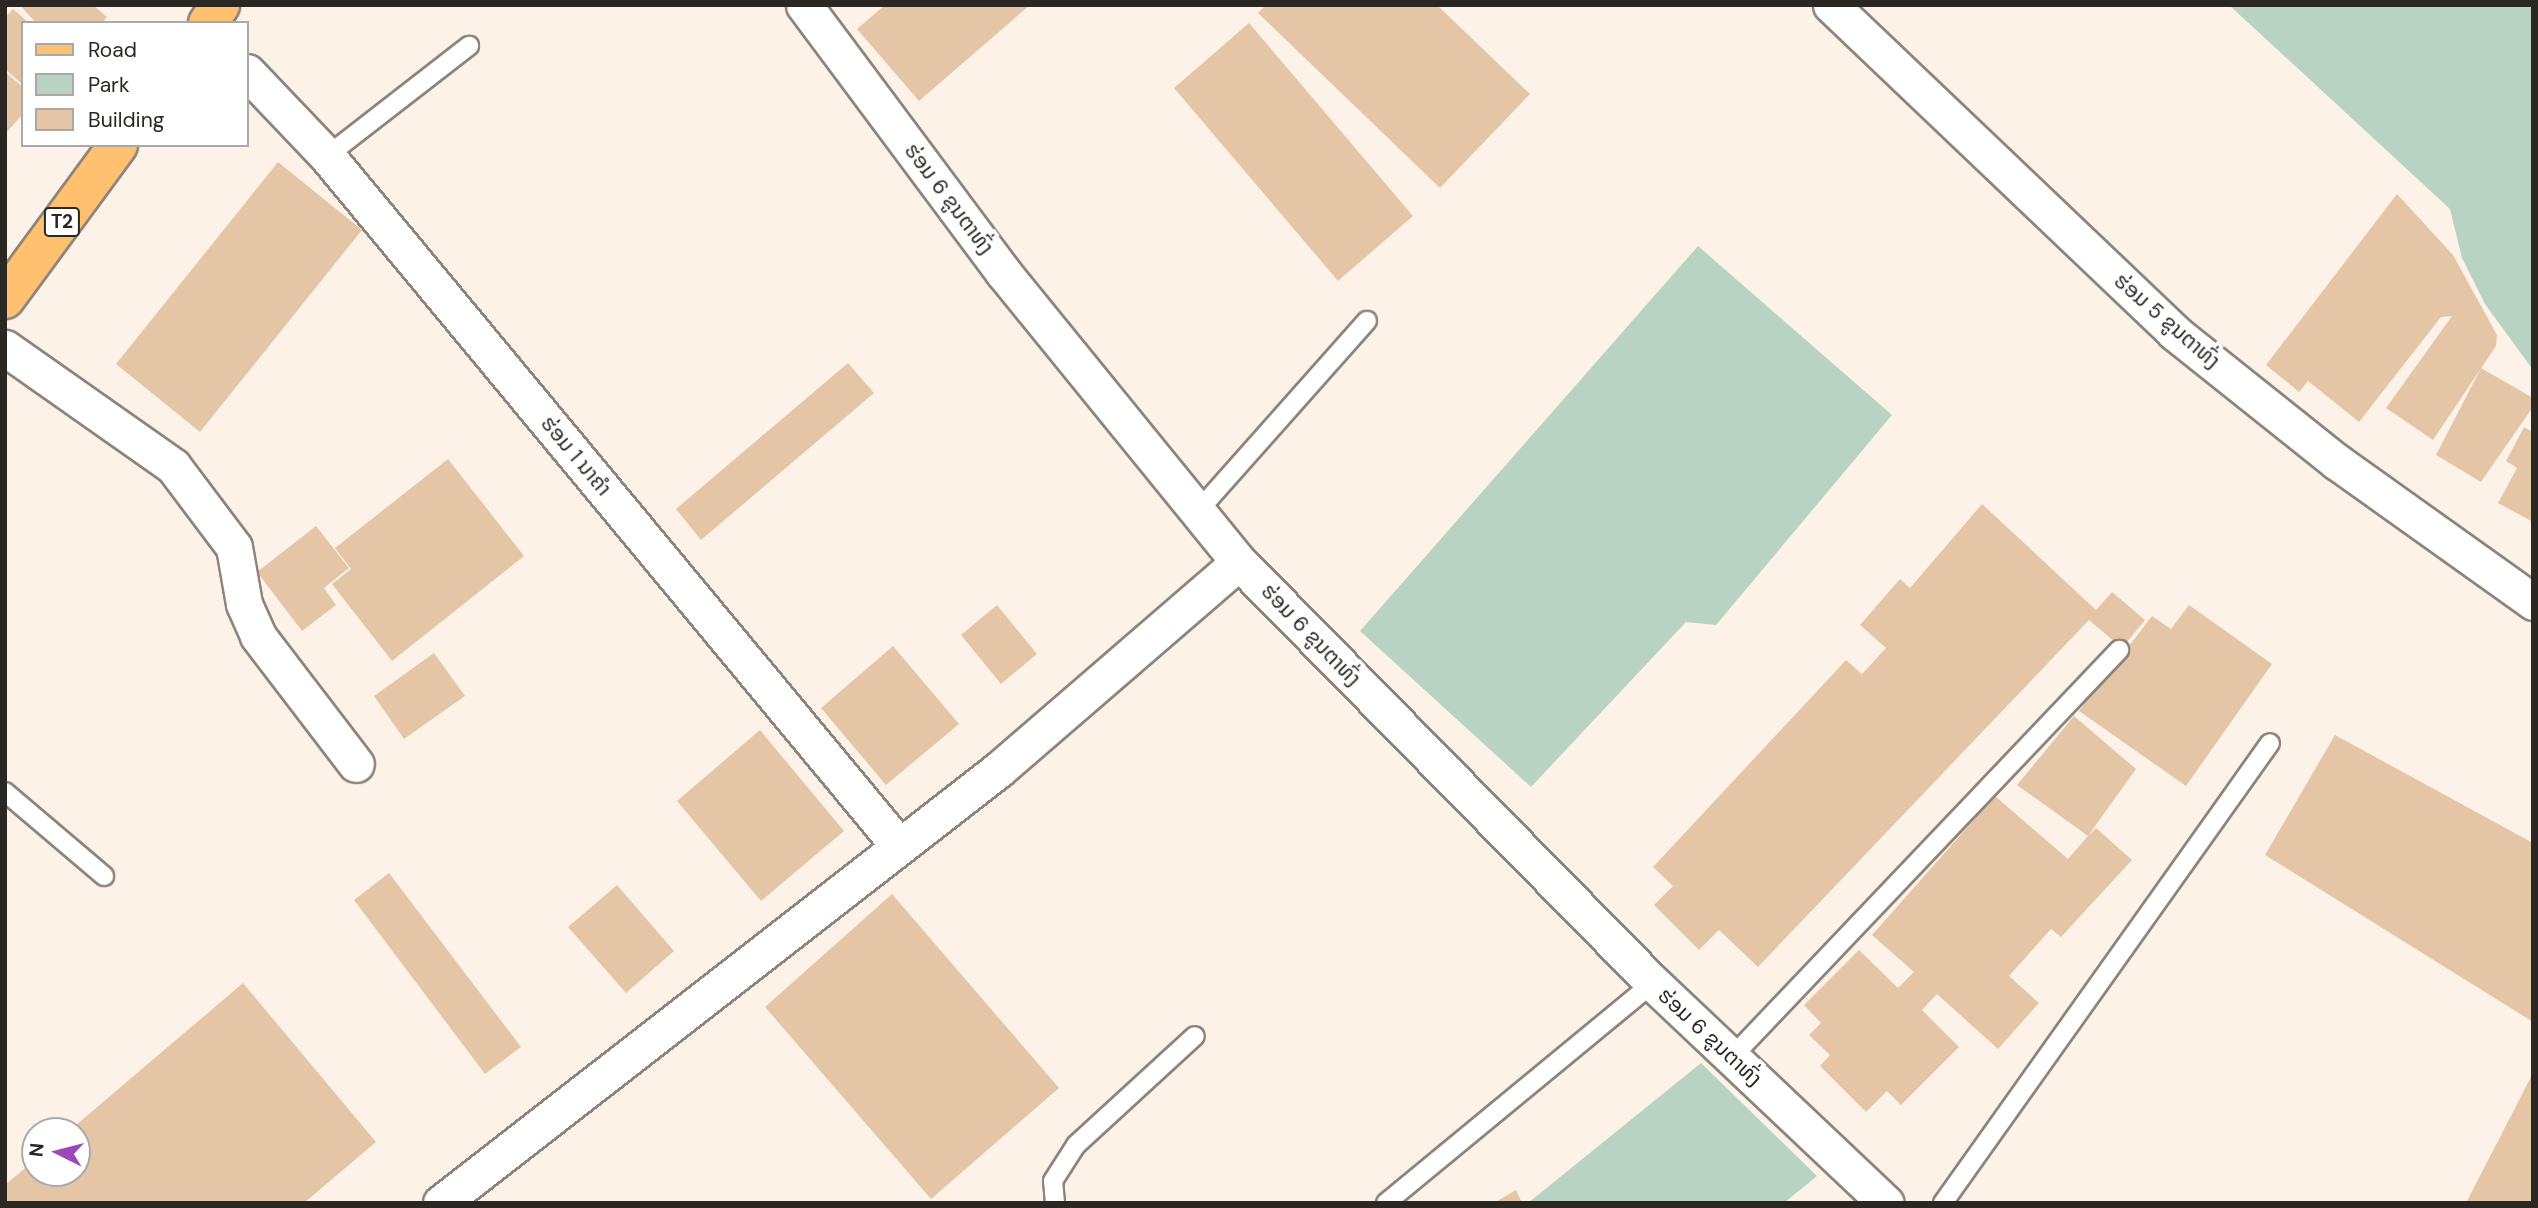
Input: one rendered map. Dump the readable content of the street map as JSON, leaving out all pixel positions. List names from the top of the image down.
{
  "streets": {
    "main road": ["T2"],
    "street": ["ຮ່ອມ 6 ຂູນຕາທົ່ງ", "ຮ່ອມ 5 ຂູນຕາທົ່ງ", "ຮ່ອມ 1 ນາຄຳ"]
  },
  "legend": ["Road", "Park", "Building"],
  "north": "left"
}
